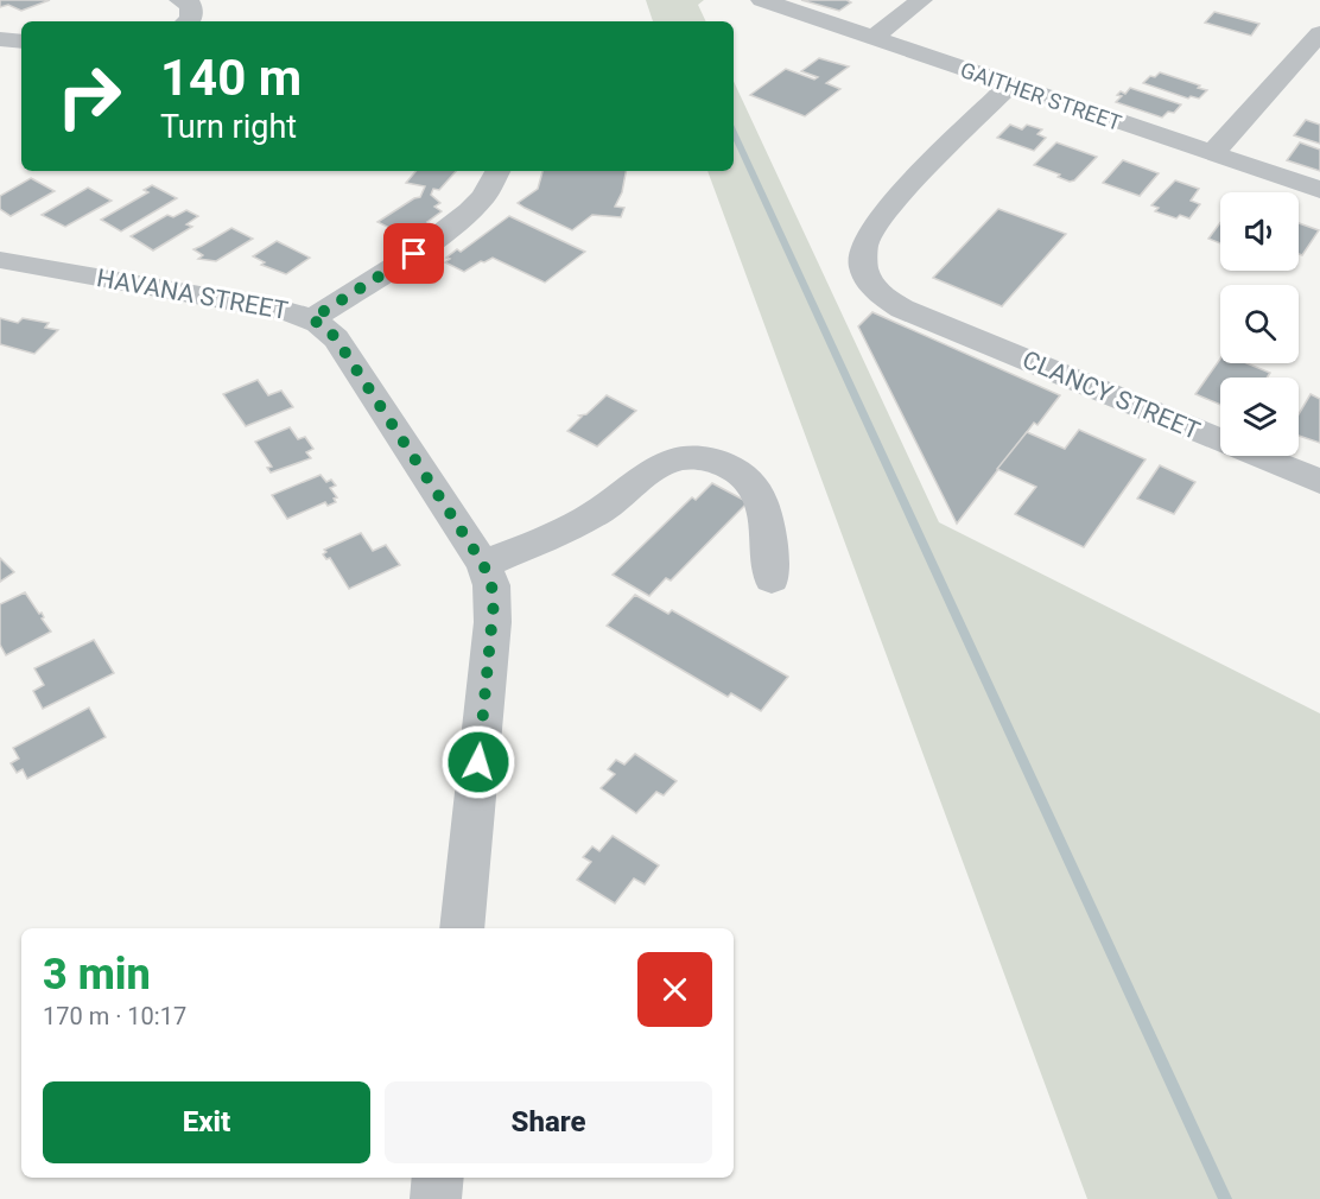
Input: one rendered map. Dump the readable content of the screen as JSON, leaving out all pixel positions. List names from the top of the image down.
{
  "streets": {
    "street": ["GAITHER STREET", "HAVANA STREET", "CLANCY STREET"]
  },
  "crossings": [
    ["GAITHER STREET", "CLANCY STREET"]
  ],
  "page": {
    "turn": ["140 m", "Turn right"],
    "heading": ["3 min", "170 m · 10:17"],
    "buttons": ["Exit", "Share"]
  }
}
